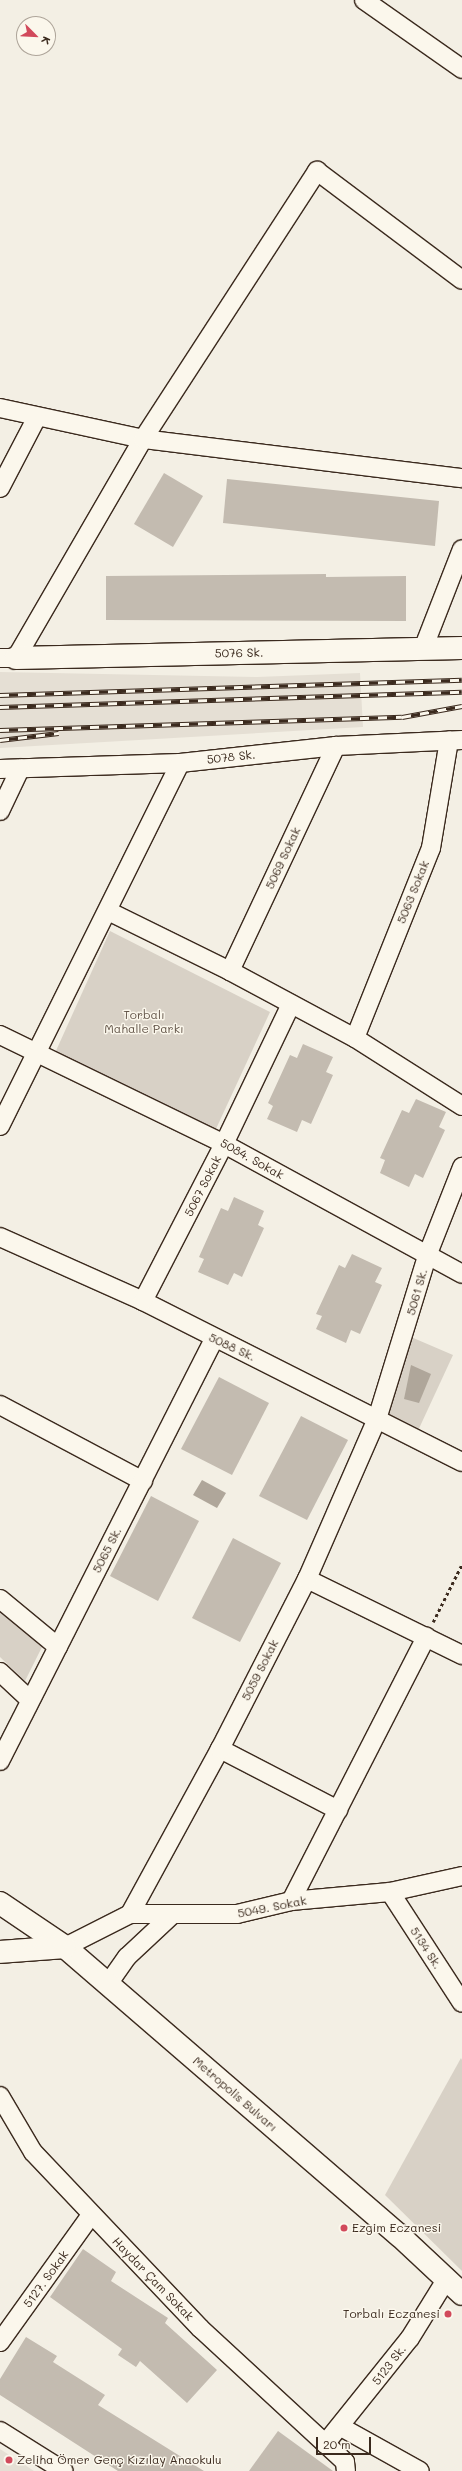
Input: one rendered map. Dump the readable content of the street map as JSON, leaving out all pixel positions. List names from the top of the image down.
{
  "streets": {
    "main road": ["5076 Sk.", "Metropolis Bulvarı"],
    "street": [
      "5078 Sk.",
      "5069 Sokak",
      "5063 Sokak",
      "5084. Sokak",
      "5067 Sokak",
      "5061 Sk.",
      "5088 Sk.",
      "5065 Sk.",
      "5059 Sokak",
      "5049. Sokak",
      "5134 Sk.",
      "5127. Sokak",
      "Haydar Çam Sokak",
      "5123 Sk."
    ]
  },
  "crossings": [
    ["5078 Sk.", "5069 Sokak"],
    ["5078 Sk.", "5063 Sokak"],
    ["5084. Sokak", "5067 Sokak"],
    ["5084. Sokak", "5061 Sk."],
    ["5067 Sokak", "5088 Sk."],
    ["5061 Sk.", "5088 Sk."],
    ["5061 Sk.", "5059 Sokak"],
    ["5088 Sk.", "5065 Sk."],
    ["5088 Sk.", "5059 Sokak"],
    ["5059 Sokak", "5049. Sokak"],
    ["5049. Sokak", "5134 Sk."],
    ["5049. Sokak", "Metropolis Bulvarı"],
    ["Metropolis Bulvarı", "5123 Sk."],
    ["5127. Sokak", "Haydar Çam Sokak"],
    ["Haydar Çam Sokak", "5123 Sk."]
  ],
  "parks": ["Torbalı Mahalle Parkı"],
  "places": ["Ezgim Eczanesi", "Torbalı Eczanesi", "Zeliha Ömer Genç Kızılay Anaokulu"],
  "scale_bar": "20 m",
  "north": "bottom right"
}
